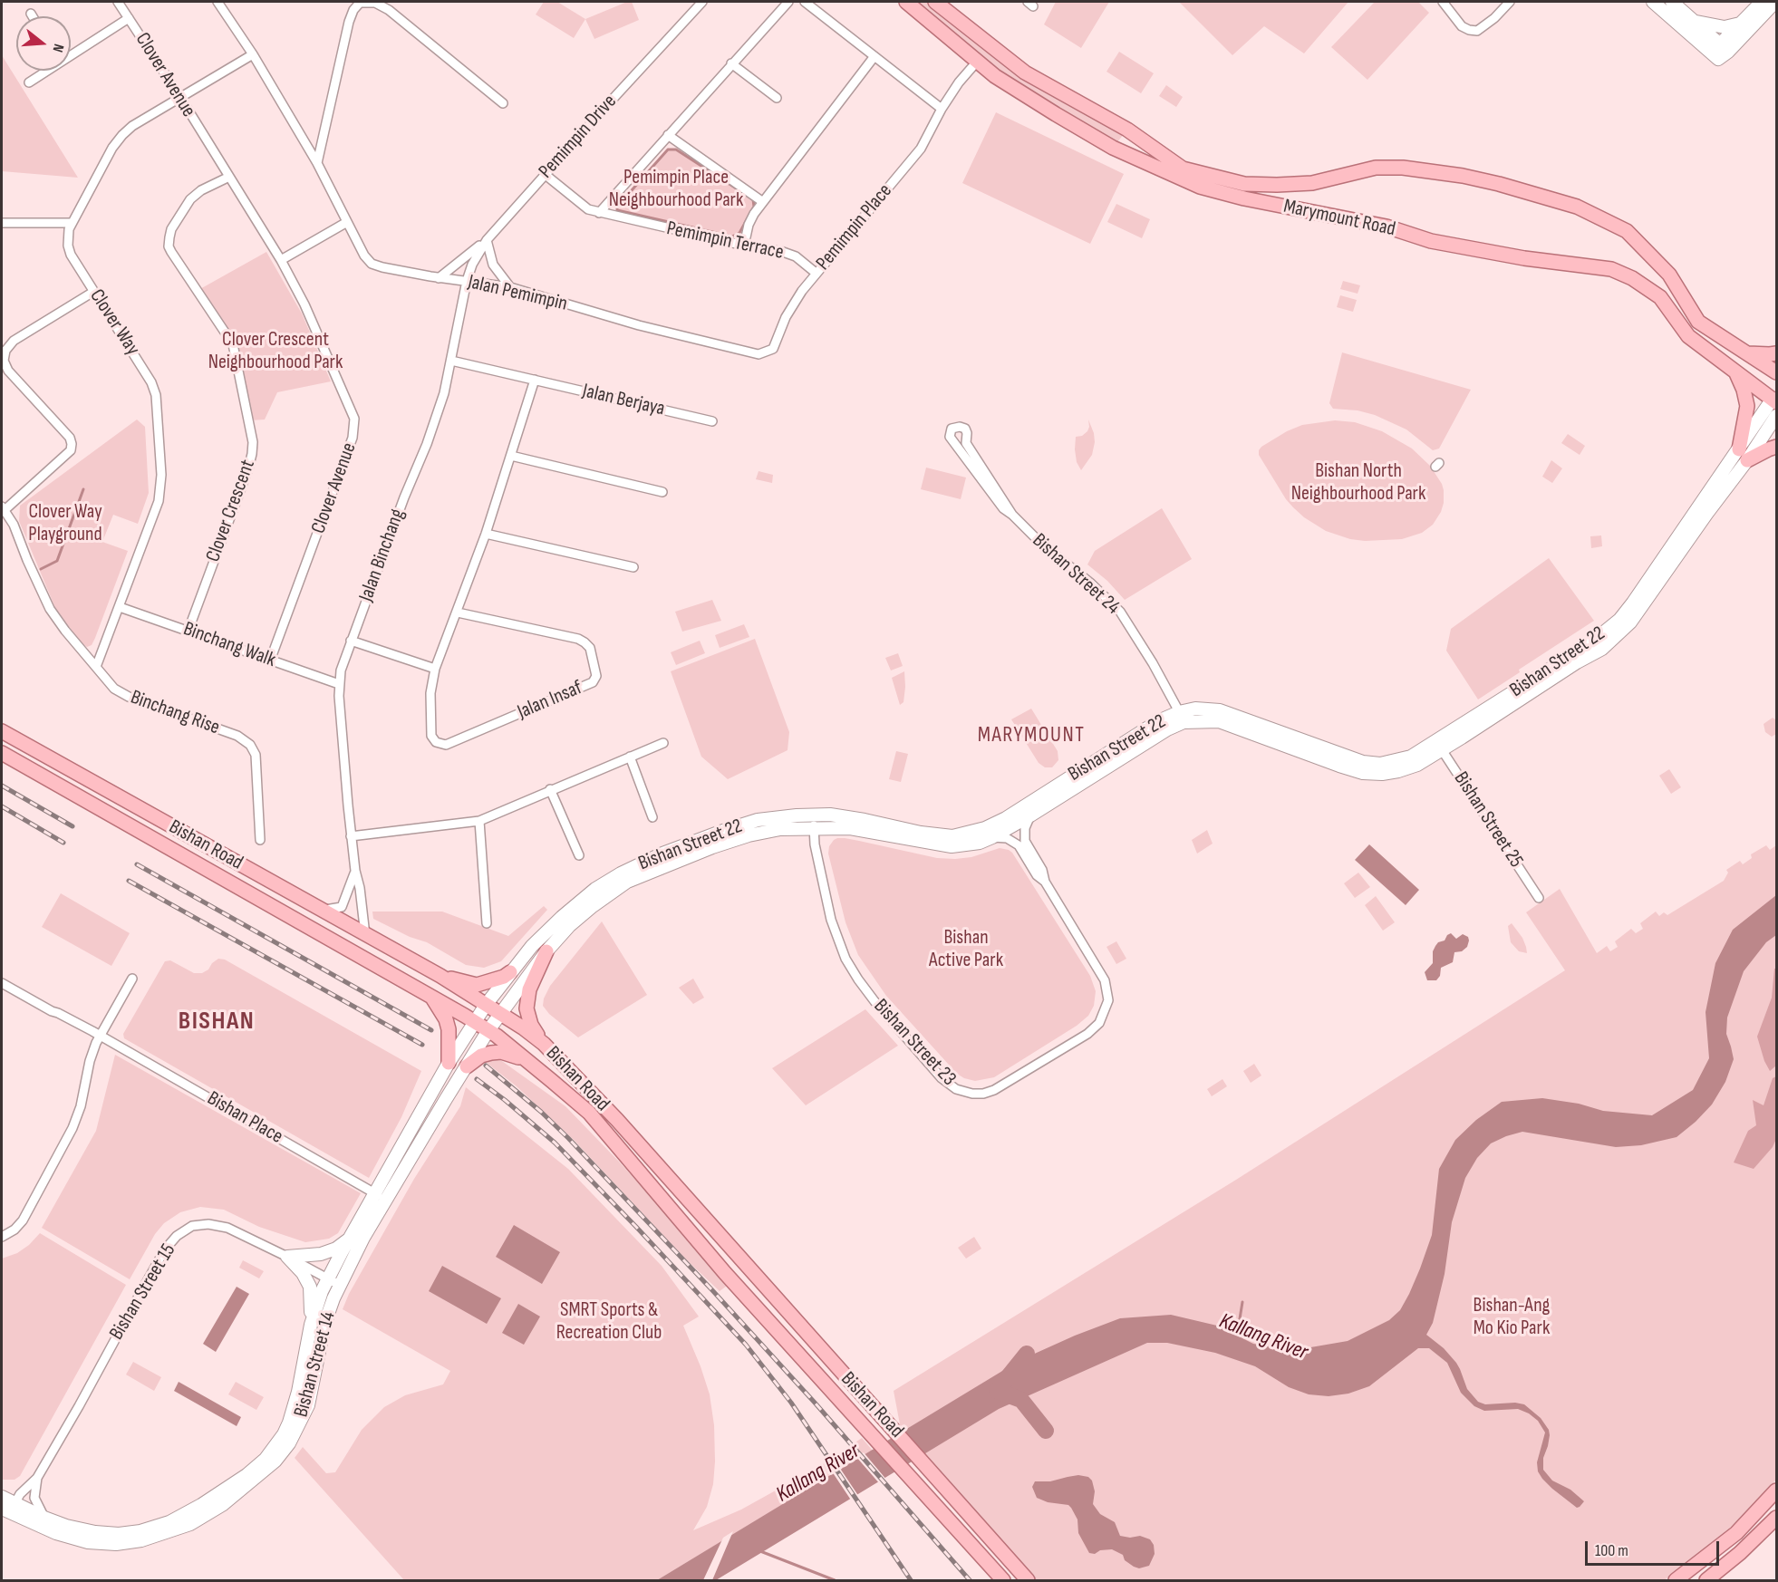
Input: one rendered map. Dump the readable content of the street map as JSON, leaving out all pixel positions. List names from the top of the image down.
{
  "streets": {
    "main road": [
      "Marymount Road",
      "Bishan Street 22",
      "Bishan Road",
      "Bishan Street 14"
    ],
    "street": [
      "Clover Avenue",
      "Pemimpin Drive",
      "Pemimpin Place",
      "Pemimpin Terrace",
      "Jalan Pemimpin",
      "Clover Way",
      "Jalan Berjaya",
      "Clover Crescent",
      "Jalan Binchang",
      "Bishan Street 24",
      "Binchang Walk",
      "Jalan Insaf",
      "Binchang Rise",
      "Bishan Street 25",
      "Bishan Street 23",
      "Bishan Place",
      "Bishan Street 15"
    ]
  },
  "crossings": [
    ["Clover Avenue", "Clover Way"],
    ["Clover Avenue", "Clover Crescent"],
    ["Clover Avenue", "Binchang Walk"],
    ["Pemimpin Drive", "Pemimpin Terrace"],
    ["Pemimpin Drive", "Jalan Pemimpin"],
    ["Pemimpin Drive", "Jalan Binchang"],
    ["Marymount Road", "Pemimpin Place"],
    ["Marymount Road", "Bishan Street 22"],
    ["Pemimpin Place", "Pemimpin Terrace"],
    ["Pemimpin Place", "Jalan Pemimpin"],
    ["Jalan Pemimpin", "Clover Way"],
    ["Jalan Pemimpin", "Jalan Binchang"],
    ["Clover Way", "Binchang Walk"],
    ["Clover Way", "Binchang Rise"],
    ["Jalan Berjaya", "Jalan Binchang"],
    ["Clover Crescent", "Binchang Walk"],
    ["Jalan Binchang", "Binchang Walk"],
    ["Jalan Binchang", "Bishan Road"],
    ["Bishan Street 24", "Bishan Street 22"],
    ["Bishan Street 22", "Bishan Street 25"],
    ["Bishan Street 22", "Bishan Road"],
    ["Bishan Street 22", "Bishan Street 23"],
    ["Bishan Street 22", "Bishan Street 14"],
    ["Bishan Road", "Bishan Street 14"],
    ["Bishan Place", "Bishan Street 14"],
    ["Bishan Street 15", "Bishan Street 14"]
  ],
  "districts": ["MARYMOUNT", "BISHAN"],
  "water": ["Kallang River"],
  "parks": [
    "Pemimpin Place Neighbourhood Park",
    "Clover Crescent Neighbourhood Park",
    "Bishan North Neighbourhood Park",
    "Clover Way Playground",
    "Bishan Active Park",
    "Bishan-Ang Mo Kio Park",
    "SMRT Sports & Recreation Club"
  ],
  "scale_bar": "100 m",
  "north": "right"
}
